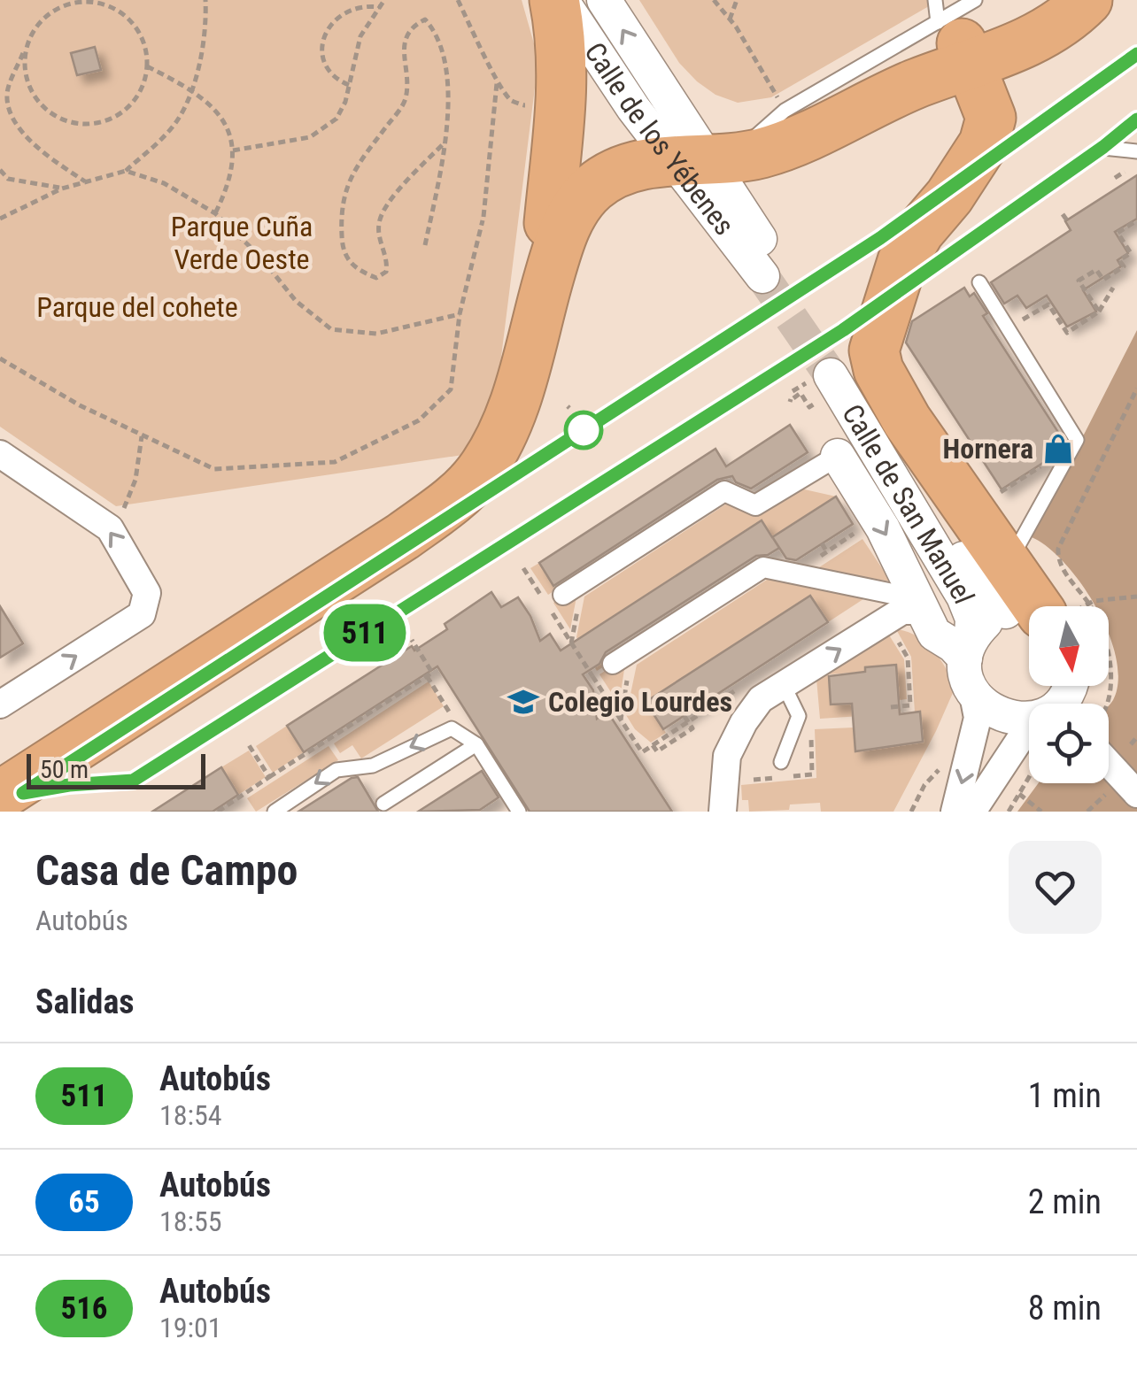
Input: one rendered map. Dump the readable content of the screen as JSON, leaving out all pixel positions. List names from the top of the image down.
{
  "streets": {
    "street": ["Calle de los Yébenes", "Calle de San Manuel"]
  },
  "parks": ["Parque Cuña Verde Oeste", "Parque del cohete"],
  "places": {
    "shop": ["Hornera"],
    "school or university": ["Colegio Lourdes"]
  },
  "lines": ["bus line 511"],
  "scale_bar": "50 m",
  "north": "bottom",
  "page": {
    "on_map": "511",
    "scale": "50 m",
    "heading": [
      ["Casa de Campo", "Autobús"],
      "Salidas"
    ],
    "list": [
      {
        "mark": "511",
        "name": "Autobús",
        "note": "18:54",
        "value": "1 min"
      },
      {
        "mark": "65",
        "name": "Autobús",
        "note": "18:55",
        "value": "2 min"
      },
      {
        "mark": "516",
        "name": "Autobús",
        "note": "19:01",
        "value": "8 min"
      }
    ]
  }
}
